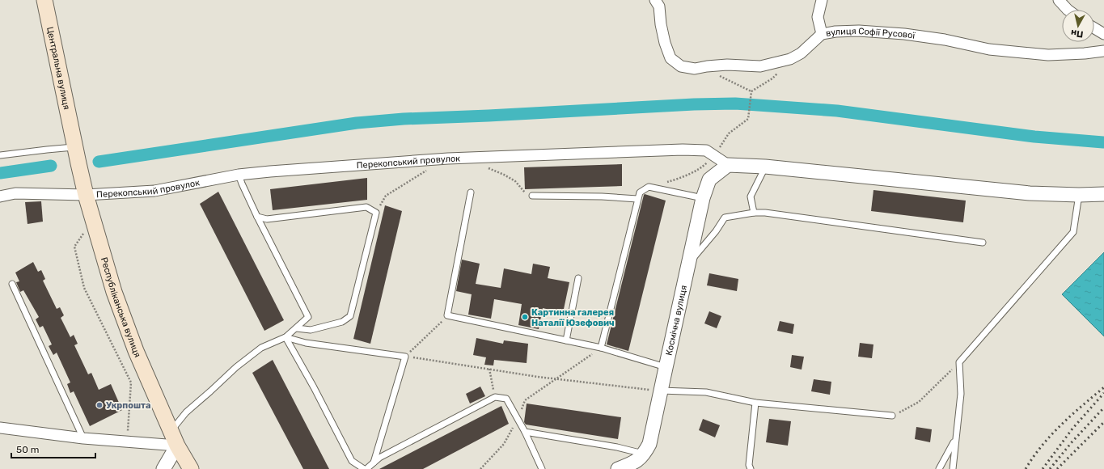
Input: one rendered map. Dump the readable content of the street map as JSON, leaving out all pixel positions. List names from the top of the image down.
{
  "streets": {
    "main road": ["Центральна вулиця", "Республіканська вулиця"],
    "street": ["вулиця Софії Русової", "Перекопський провулок", "Космічна вулиця"]
  },
  "crossings": [
    ["Центральна вулиця", "Республіканська вулиця"],
    ["Перекопський провулок", "Республіканська вулиця"],
    ["Перекопський провулок", "Космічна вулиця"]
  ],
  "places": ["Картинна галерея Наталії Юзефович", "Укрпошта"],
  "scale_bar": "50 m",
  "north": "bottom"
}
